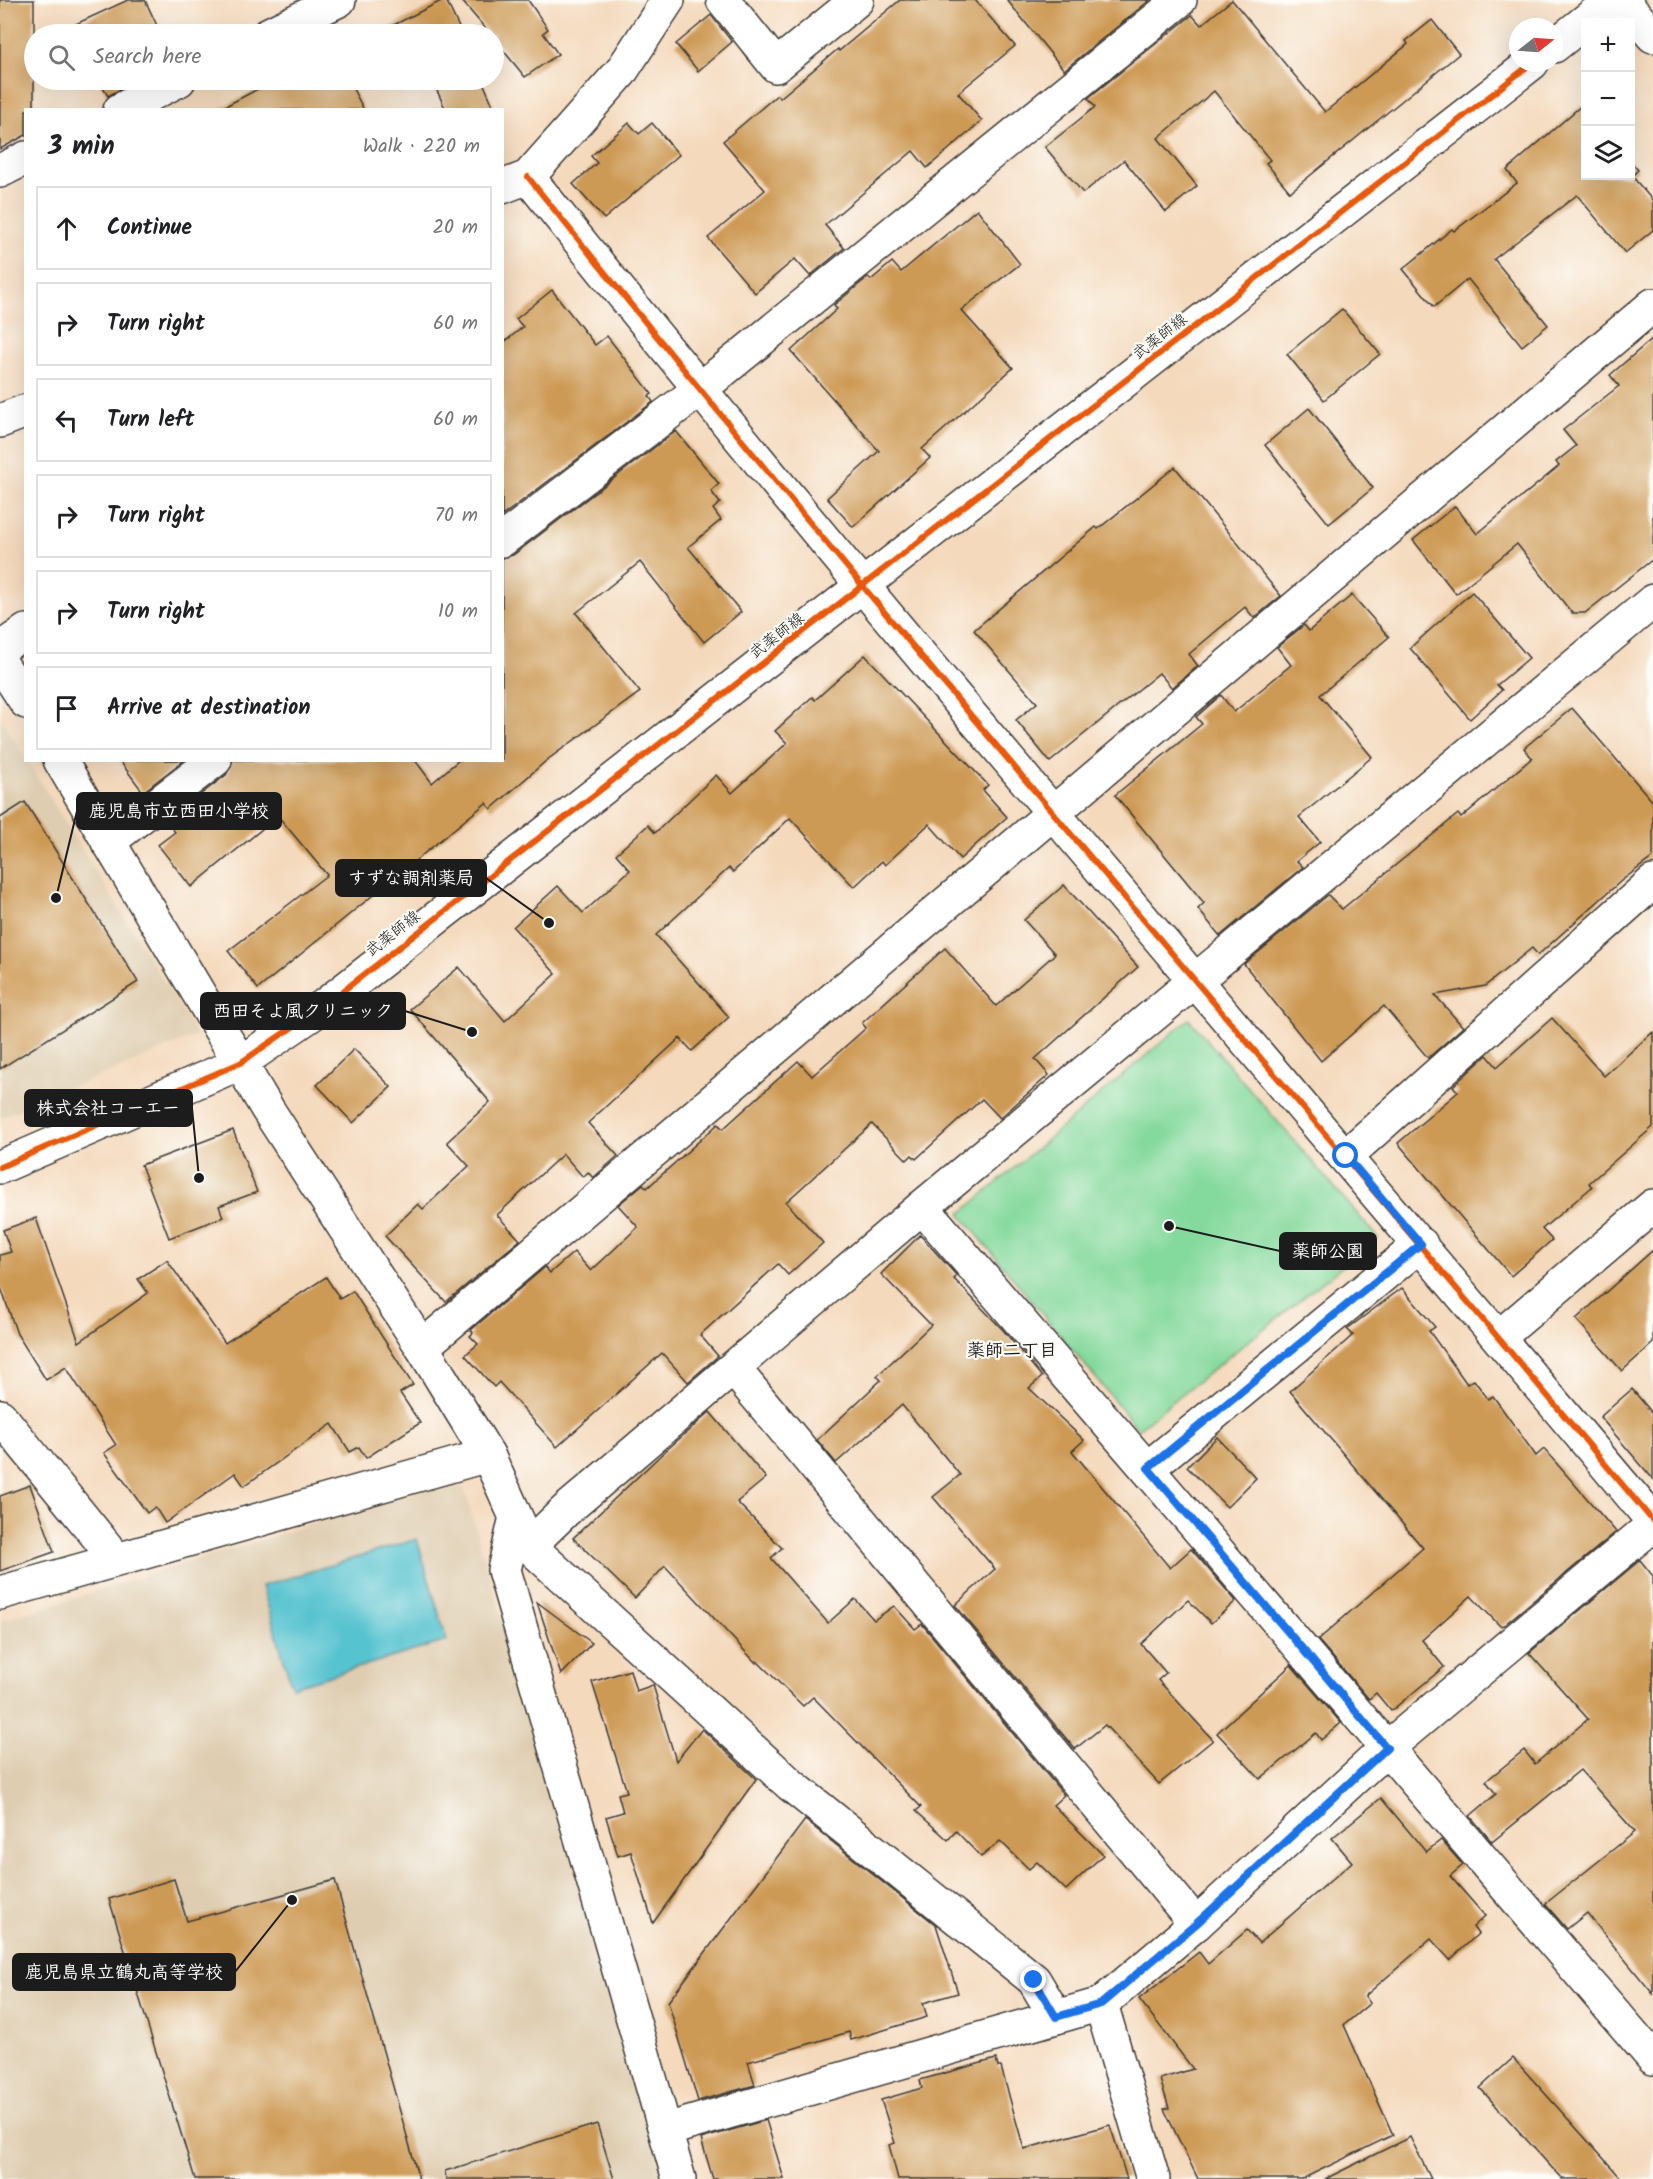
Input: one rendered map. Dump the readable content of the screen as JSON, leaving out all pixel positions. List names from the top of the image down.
{
  "streets": {
    "street": ["武薬師線"]
  },
  "districts": ["薬師二丁目"],
  "places": [
    "鹿児島市立西田小学校",
    "すずな調剤薬局",
    "西田そよ風クリニック",
    "株式会社コーエー",
    "薬師公園",
    "鹿児島県立鶴丸高等学校"
  ],
  "north": "right",
  "page": {
    "map_buttons": ["+", "−"],
    "search": "Search here",
    "heading": ["3 min", "Walk · 220 m"],
    "list": [
      ["Continue", "20 m"],
      ["Turn right", "60 m"],
      ["Turn left", "60 m"],
      ["Turn right", "70 m"],
      ["Turn right", "10 m"],
      "Arrive at destination"
    ]
  }
}
